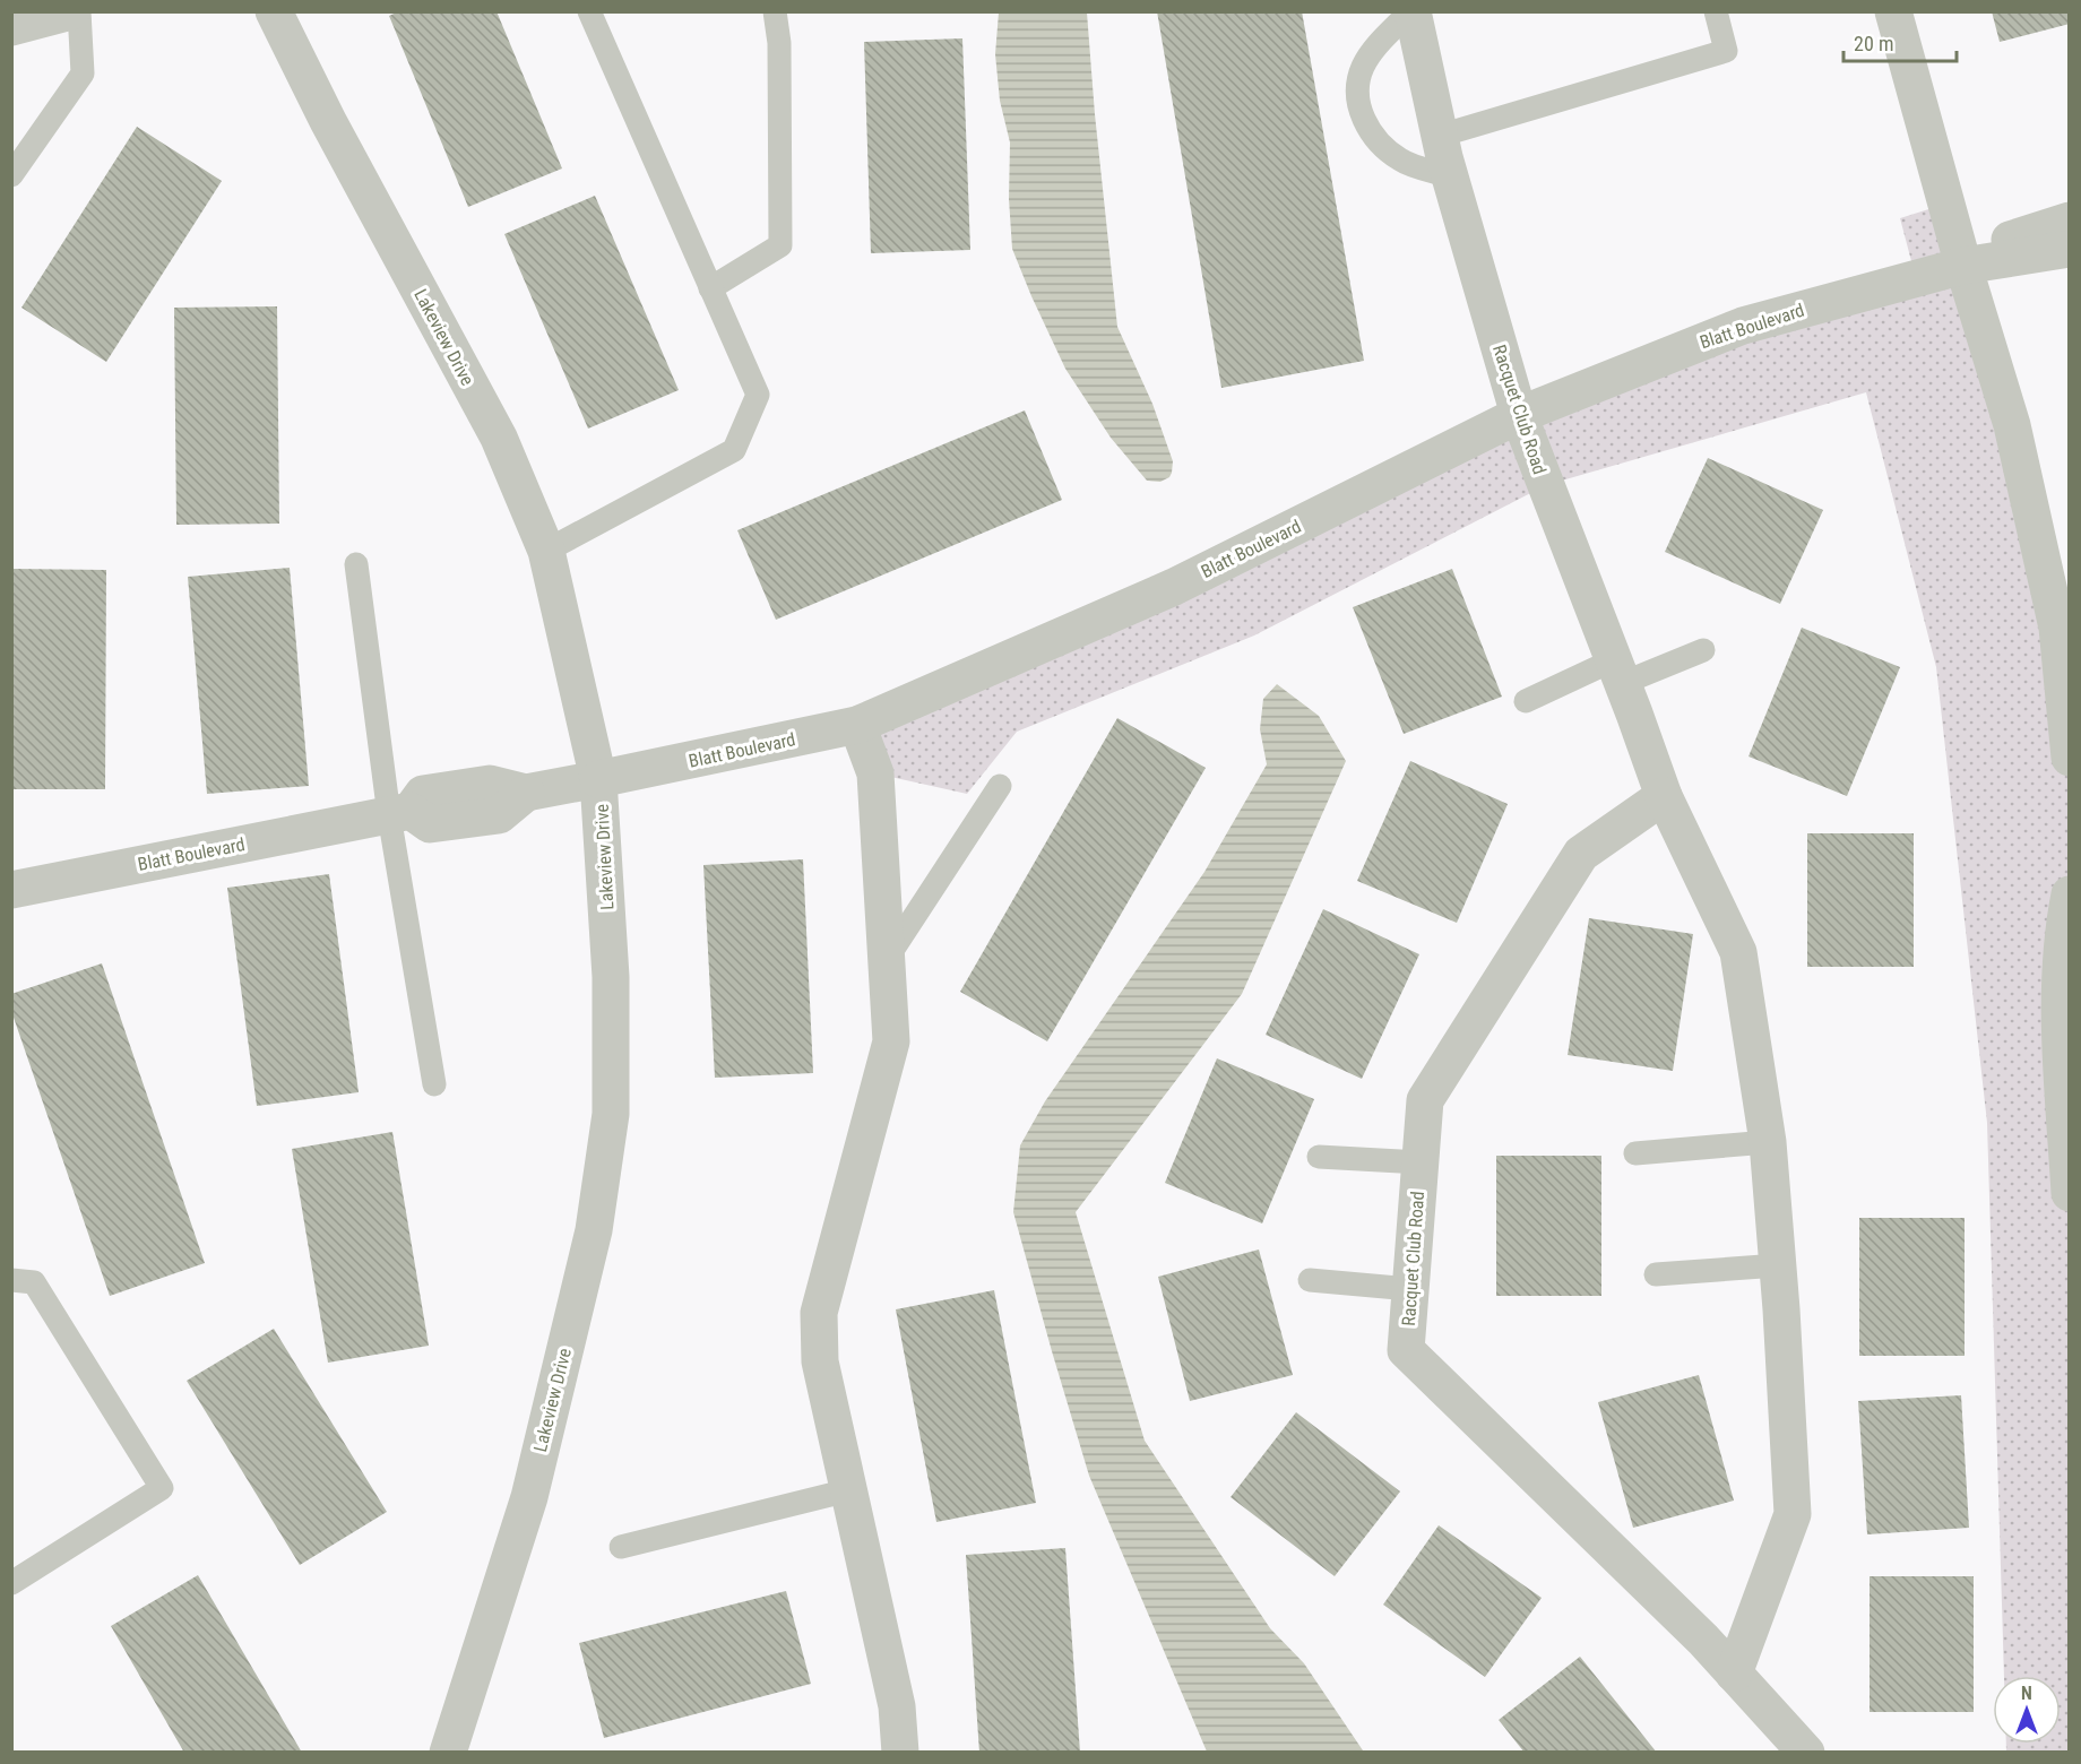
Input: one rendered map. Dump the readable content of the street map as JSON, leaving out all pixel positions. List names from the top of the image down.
{
  "streets": {
    "street": ["Blatt Boulevard", "Lakeview Drive", "Racquet Club Road"]
  },
  "crossings": [
    ["Blatt Boulevard", "Lakeview Drive"],
    ["Blatt Boulevard", "Racquet Club Road"]
  ],
  "scale_bar": "20 m",
  "north": "top"
}
